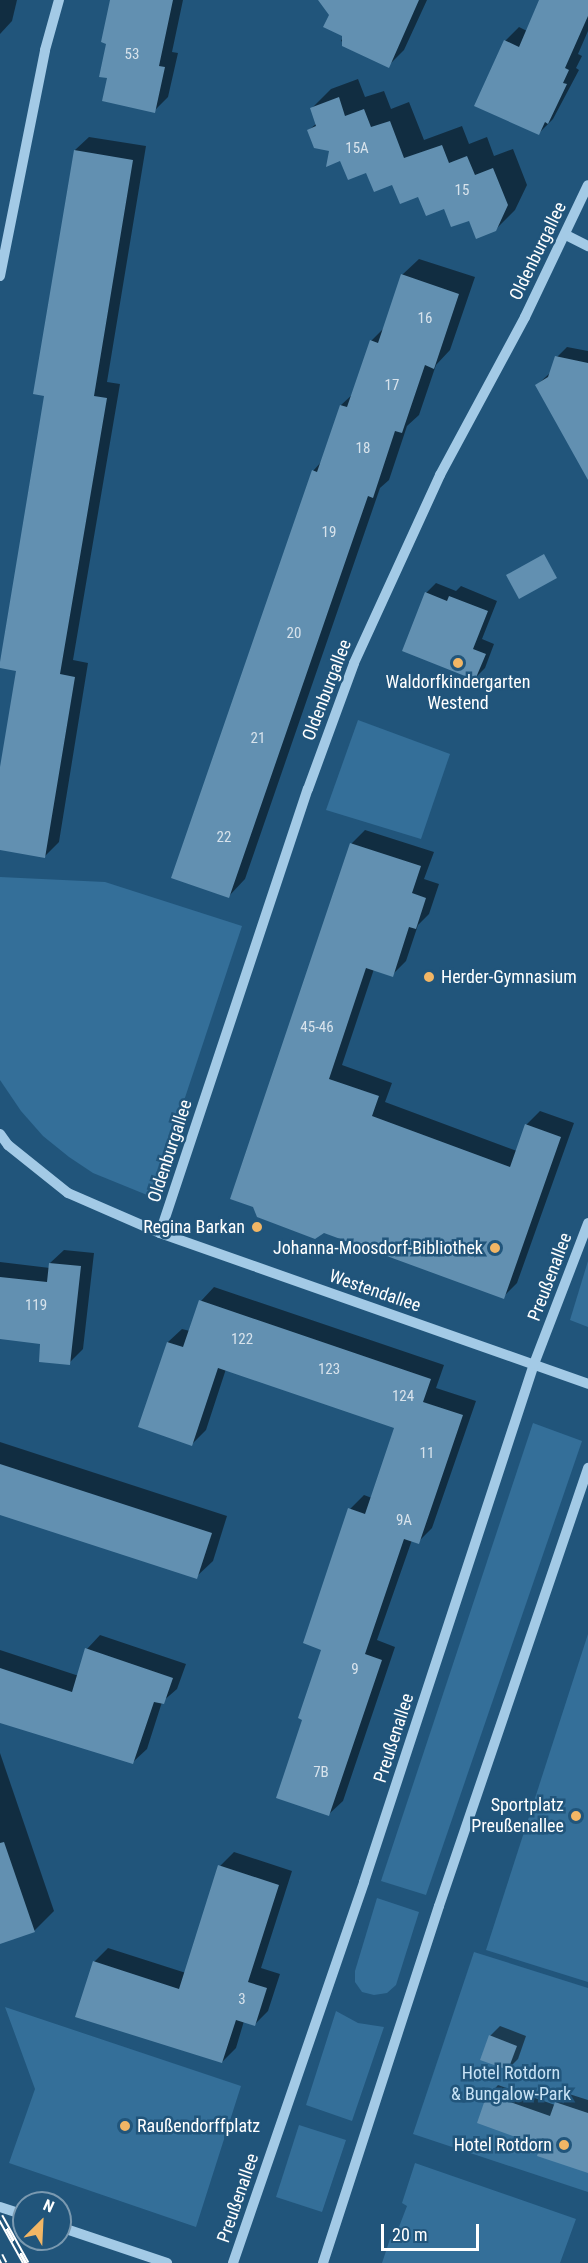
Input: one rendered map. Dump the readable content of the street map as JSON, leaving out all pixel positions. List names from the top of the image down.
{
  "streets": {
    "street": ["Oldenburgallee", "Preußenallee", "Westendallee"]
  },
  "crossings": [
    ["Oldenburgallee", "Westendallee"],
    ["Preußenallee", "Westendallee"]
  ],
  "parks": ["Hotel Rotdorn & Bungalow-Park"],
  "places": [
    "Waldorfkindergarten Westend",
    "Herder-Gymnasium",
    "Regina Barkan",
    "Johanna-Moosdorf-Bibliothek",
    "Sportplatz Preußenallee",
    "Raußendorffplatz",
    "Hotel Rotdorn"
  ],
  "house_numbers": [
    "53",
    "15A",
    "15",
    "16",
    "17",
    "18",
    "19",
    "20",
    "21",
    "22",
    "45-46",
    "119",
    "122",
    "123",
    "124",
    "11",
    "9A",
    "9",
    "7B",
    "3"
  ],
  "scale_bar": "20 m",
  "north": "top right"
}
